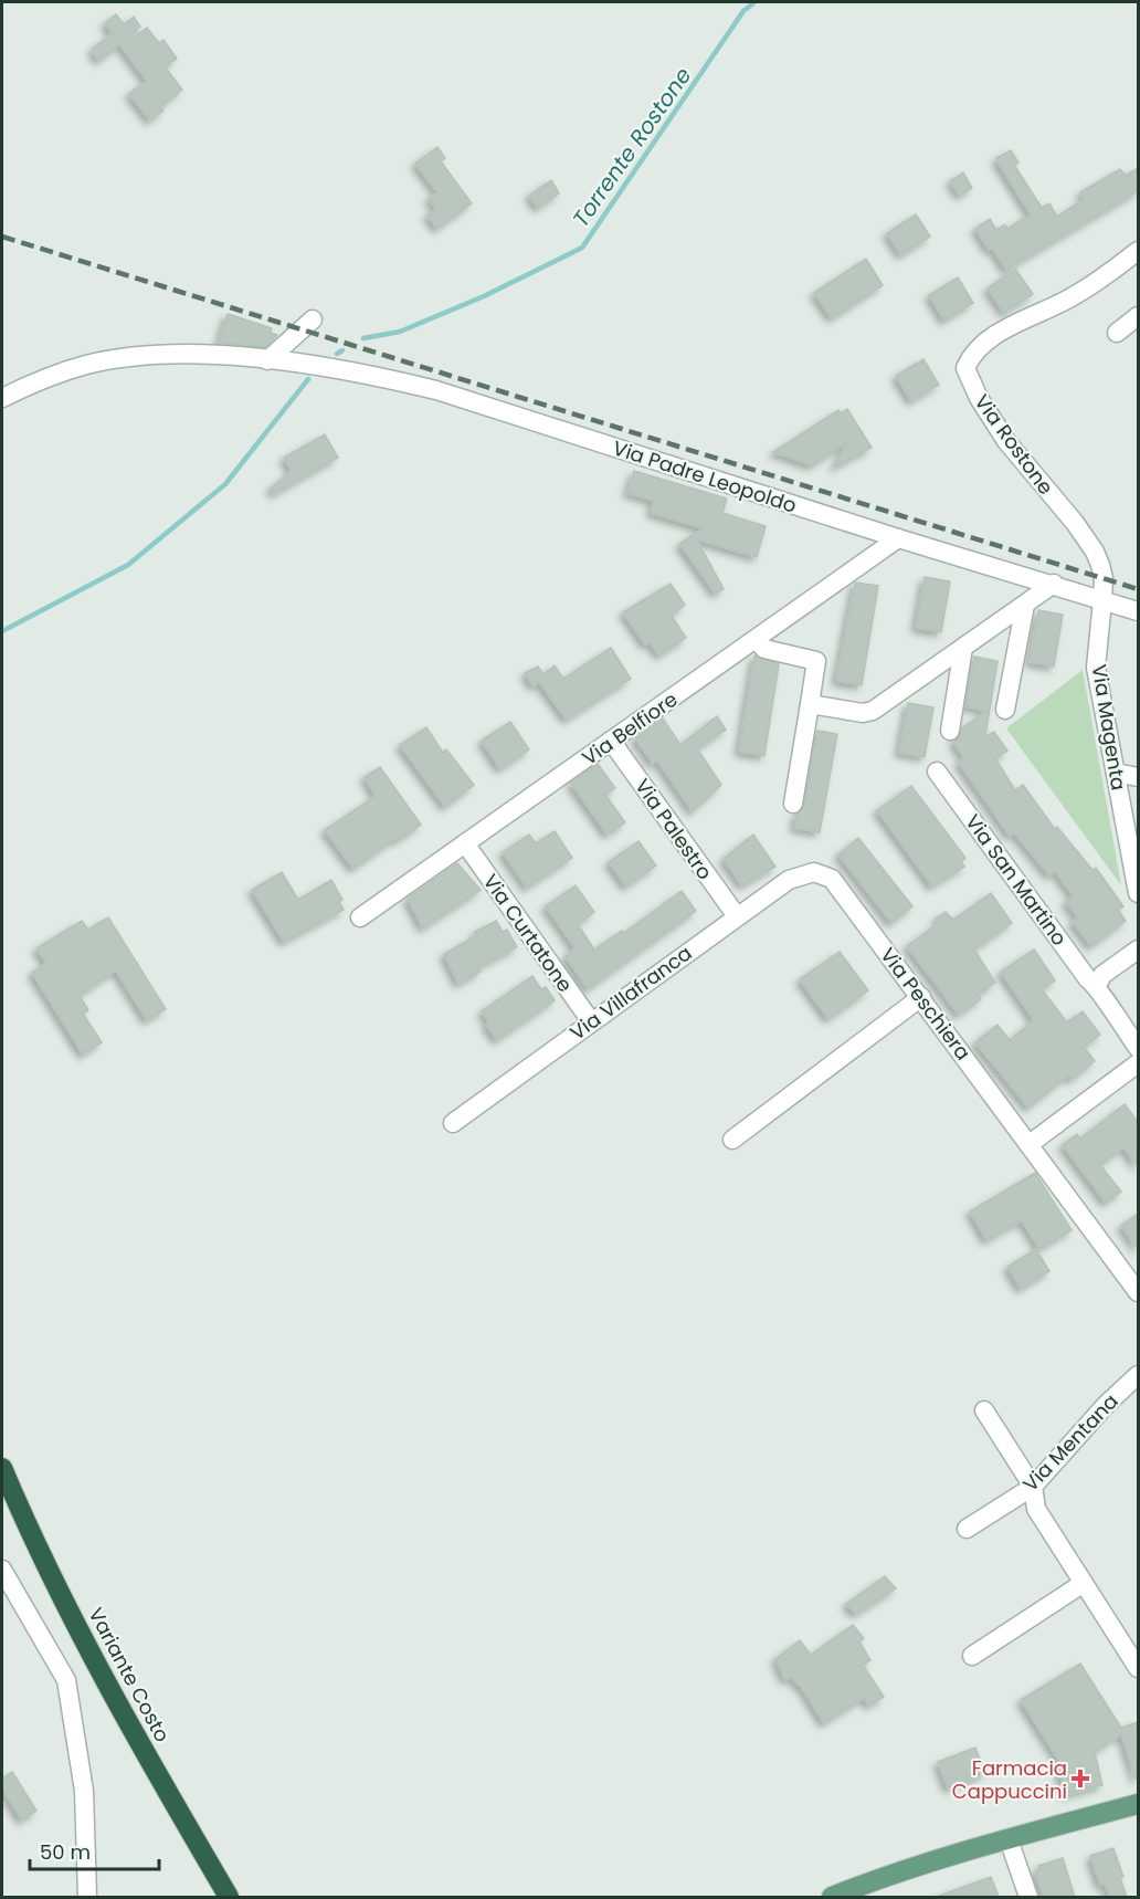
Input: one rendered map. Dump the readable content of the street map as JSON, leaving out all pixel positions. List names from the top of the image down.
{
  "streets": {
    "highway": ["Variante Costo"],
    "street": [
      "Via Rostone",
      "Via Padre Leopoldo",
      "Via Magenta",
      "Via Belfiore",
      "Via Palestro",
      "Via San Martino",
      "Via Curtatone",
      "Via Villafranca",
      "Via Peschiera",
      "Via Mentana"
    ]
  },
  "crossings": [
    ["Via Rostone", "Via Padre Leopoldo"],
    ["Via Rostone", "Via Magenta"],
    ["Via Padre Leopoldo", "Via Magenta"],
    ["Via Padre Leopoldo", "Via Belfiore"],
    ["Via Belfiore", "Via Palestro"],
    ["Via Belfiore", "Via Curtatone"],
    ["Via Palestro", "Via Villafranca"],
    ["Via Curtatone", "Via Villafranca"],
    ["Via Villafranca", "Via Peschiera"]
  ],
  "water": ["Torrente Rostone"],
  "places": {
    "health": ["Farmacia Cappuccini"]
  },
  "scale_bar": "50 m"
}
